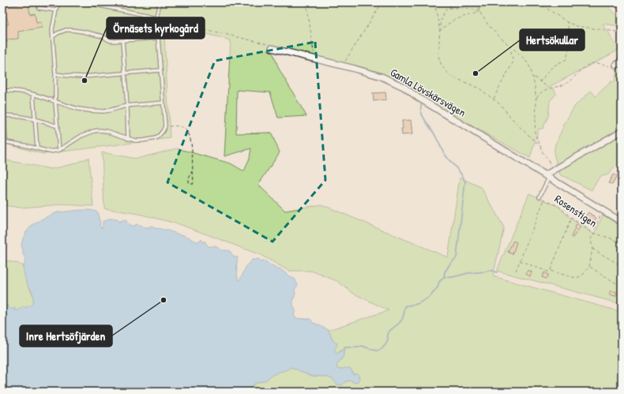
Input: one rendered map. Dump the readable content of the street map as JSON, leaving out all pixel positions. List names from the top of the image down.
{
  "streets": {
    "street": ["Gamla Lövskärsvägen"],
    "path": ["Rosenstigen"]
  },
  "places": ["Hertsökullar", "Örnäsets kyrkogård", "Inre Hertsöfjärden"]
}
